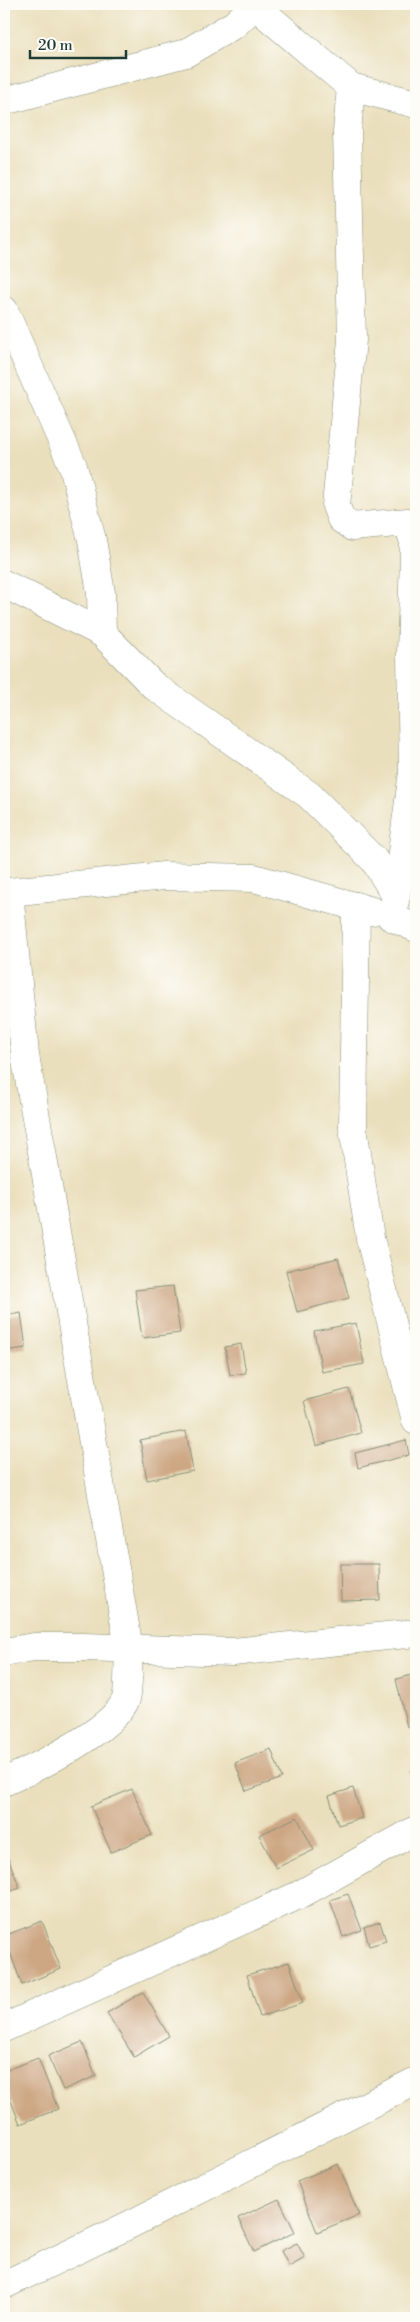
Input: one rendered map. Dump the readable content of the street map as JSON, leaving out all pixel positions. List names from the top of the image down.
{
  "scale_bar": "20 m"
}
